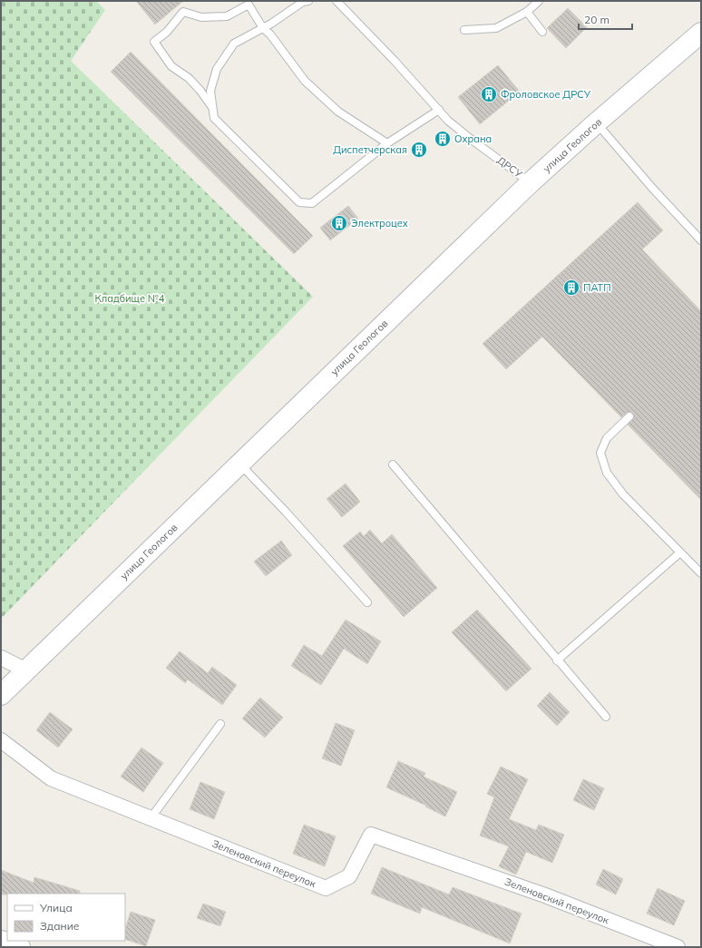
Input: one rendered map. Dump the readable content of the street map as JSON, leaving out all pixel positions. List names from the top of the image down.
{
  "streets": {
    "street": ["улица Геологов", "Зеленовский переулок"],
    "lane": ["ДРСУ"]
  },
  "crossings": [
    ["улица Геологов", "ДРСУ"]
  ],
  "parks": ["Кладбище №4"],
  "places": {
    "building": [
      "Фроловское ДРСУ",
      "Охрана",
      "Диспетчерская",
      "Электроцех",
      "ПАТП"
    ]
  },
  "legend": ["Улица", "Здание"],
  "scale_bar": "20 m"
}
